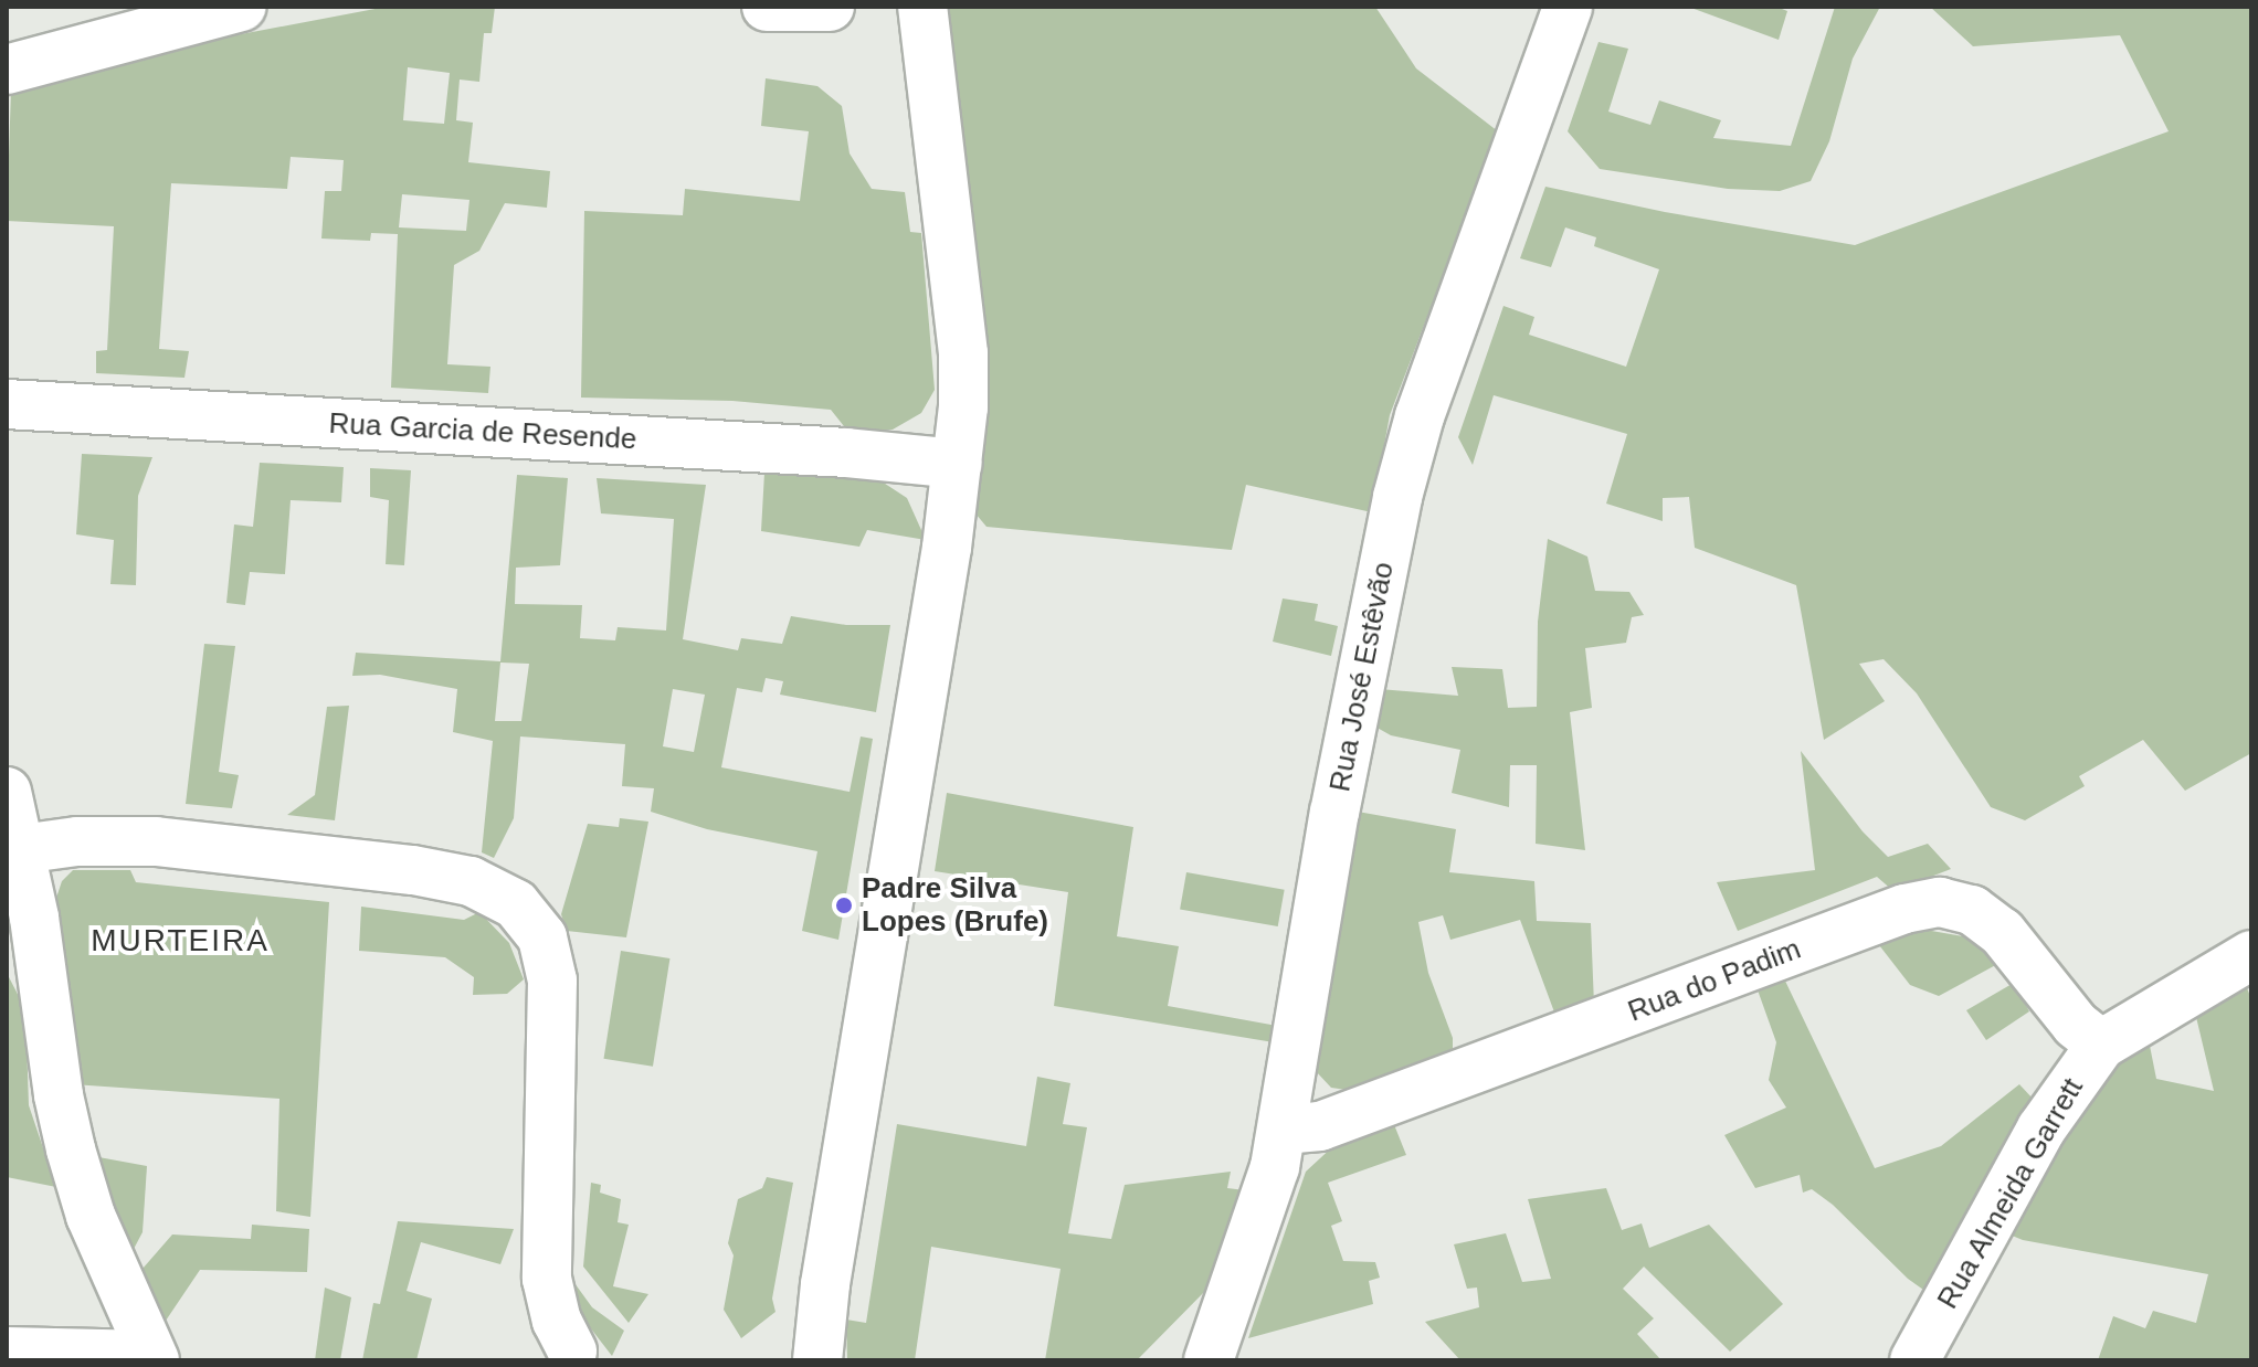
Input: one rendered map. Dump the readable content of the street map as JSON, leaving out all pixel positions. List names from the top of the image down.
{
  "streets": {
    "street": [
      "Rua Garcia de Resende",
      "Rua José Estêvão",
      "Rua do Padim",
      "Rua Almeida Garrett"
    ]
  },
  "crossings": [
    ["Rua José Estêvão", "Rua do Padim"],
    ["Rua do Padim", "Rua Almeida Garrett"]
  ],
  "districts": ["MURTEIRA"],
  "places": ["Padre Silva Lopes (Brufe)"]
}
